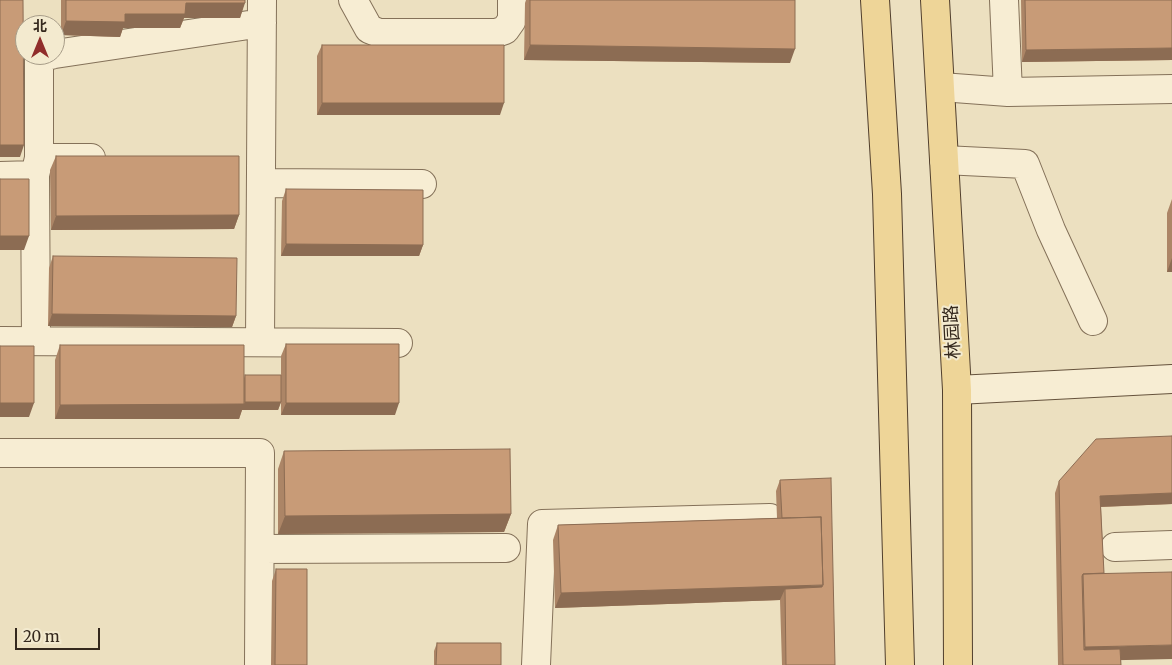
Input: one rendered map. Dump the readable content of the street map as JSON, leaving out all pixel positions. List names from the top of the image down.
{
  "streets": {
    "main road": ["林园路"]
  },
  "scale_bar": "20 m",
  "north": "top"
}
